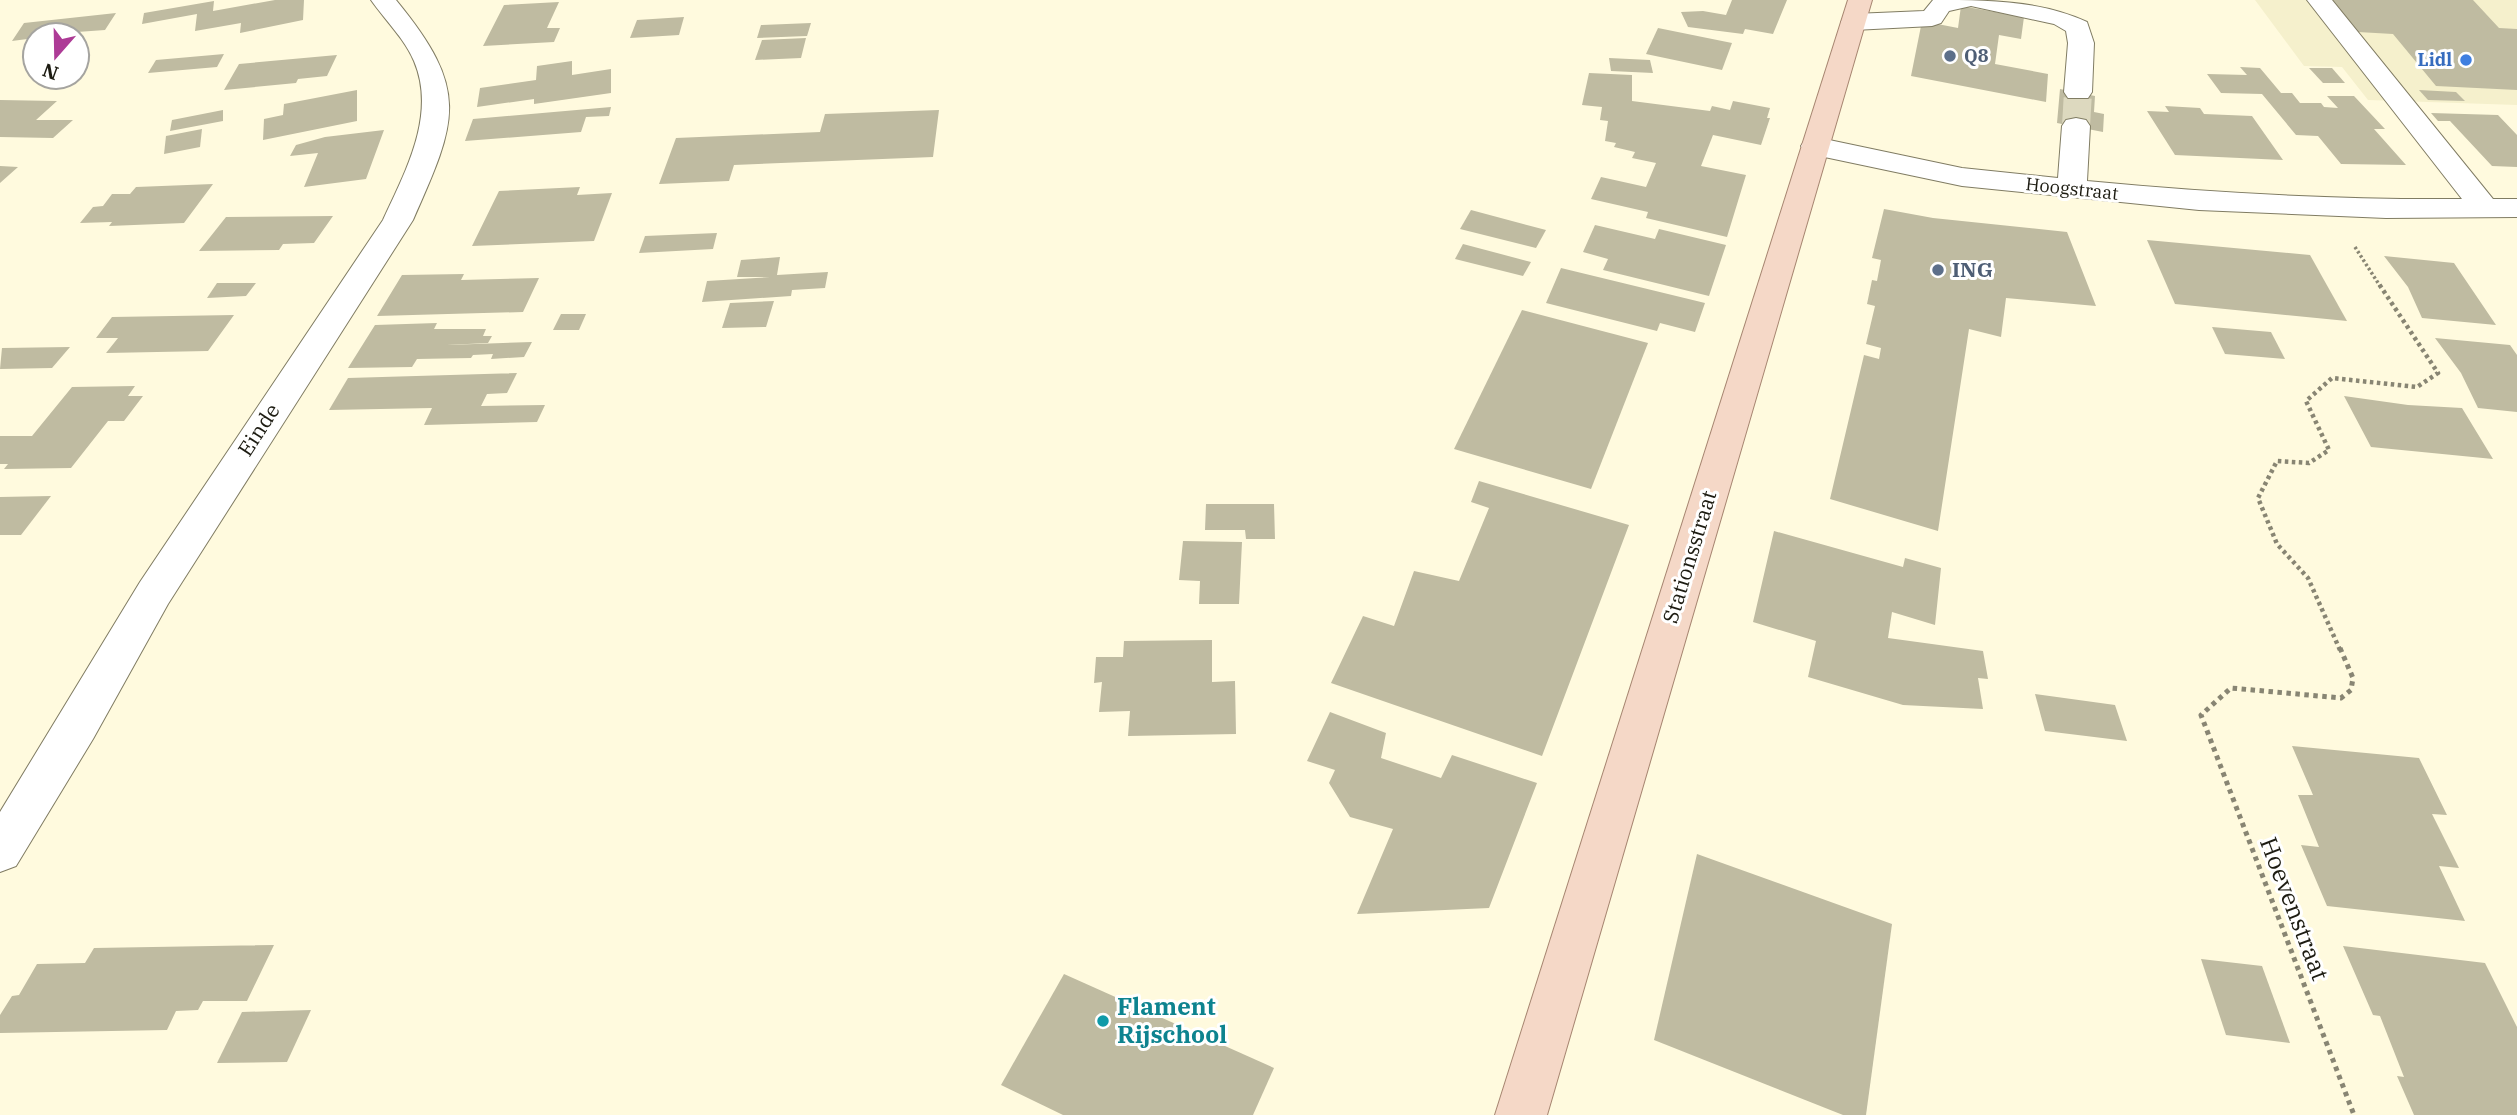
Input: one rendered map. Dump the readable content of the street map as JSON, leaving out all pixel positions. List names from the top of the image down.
{
  "streets": {
    "main road": ["Stationsstraat"],
    "street": ["Hoogstraat", "Einde"],
    "path": ["Hoevenstraat"]
  },
  "crossings": [
    ["Hoogstraat", "Stationsstraat"],
    ["Hoogstraat", "Hoevenstraat"]
  ],
  "places": [
    "Q8",
    "Lidl",
    "ING",
    "Flament Rijschool"
  ],
  "north": "bottom"
}
